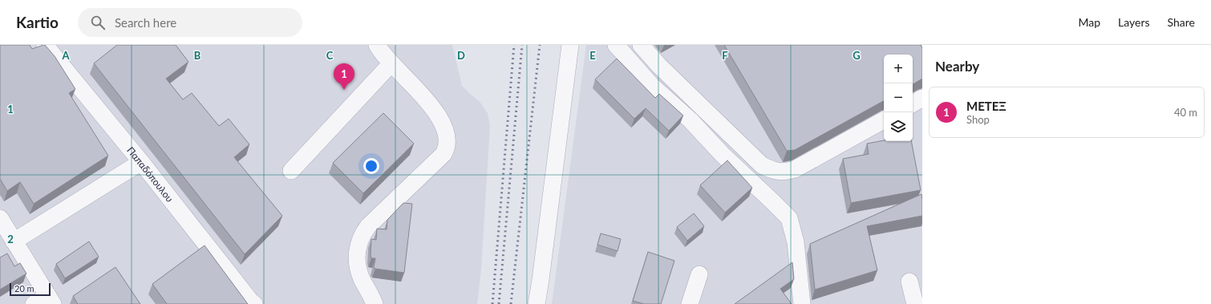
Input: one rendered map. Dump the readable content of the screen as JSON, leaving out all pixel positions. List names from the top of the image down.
{
  "streets": {
    "street": ["Παπαδόπουλου"]
  },
  "scale_bar": "20 m",
  "page": {
    "header": "Kartio",
    "search": "Search here",
    "nav": ["Map", "Layers", "Share"],
    "heading": "Nearby",
    "map_buttons": ["+", "−"],
    "pins": "1",
    "list": [
      {
        "mark": "1",
        "name": "ΜΕΤΕΞ",
        "note": "Shop",
        "value": "40 m"
      }
    ],
    "scale": "20 m"
  },
  "grid": {
    "columns": [
      "A",
      "B",
      "C",
      "D",
      "E",
      "F",
      "G"
    ],
    "rows": ["1", "2"]
  }
}
